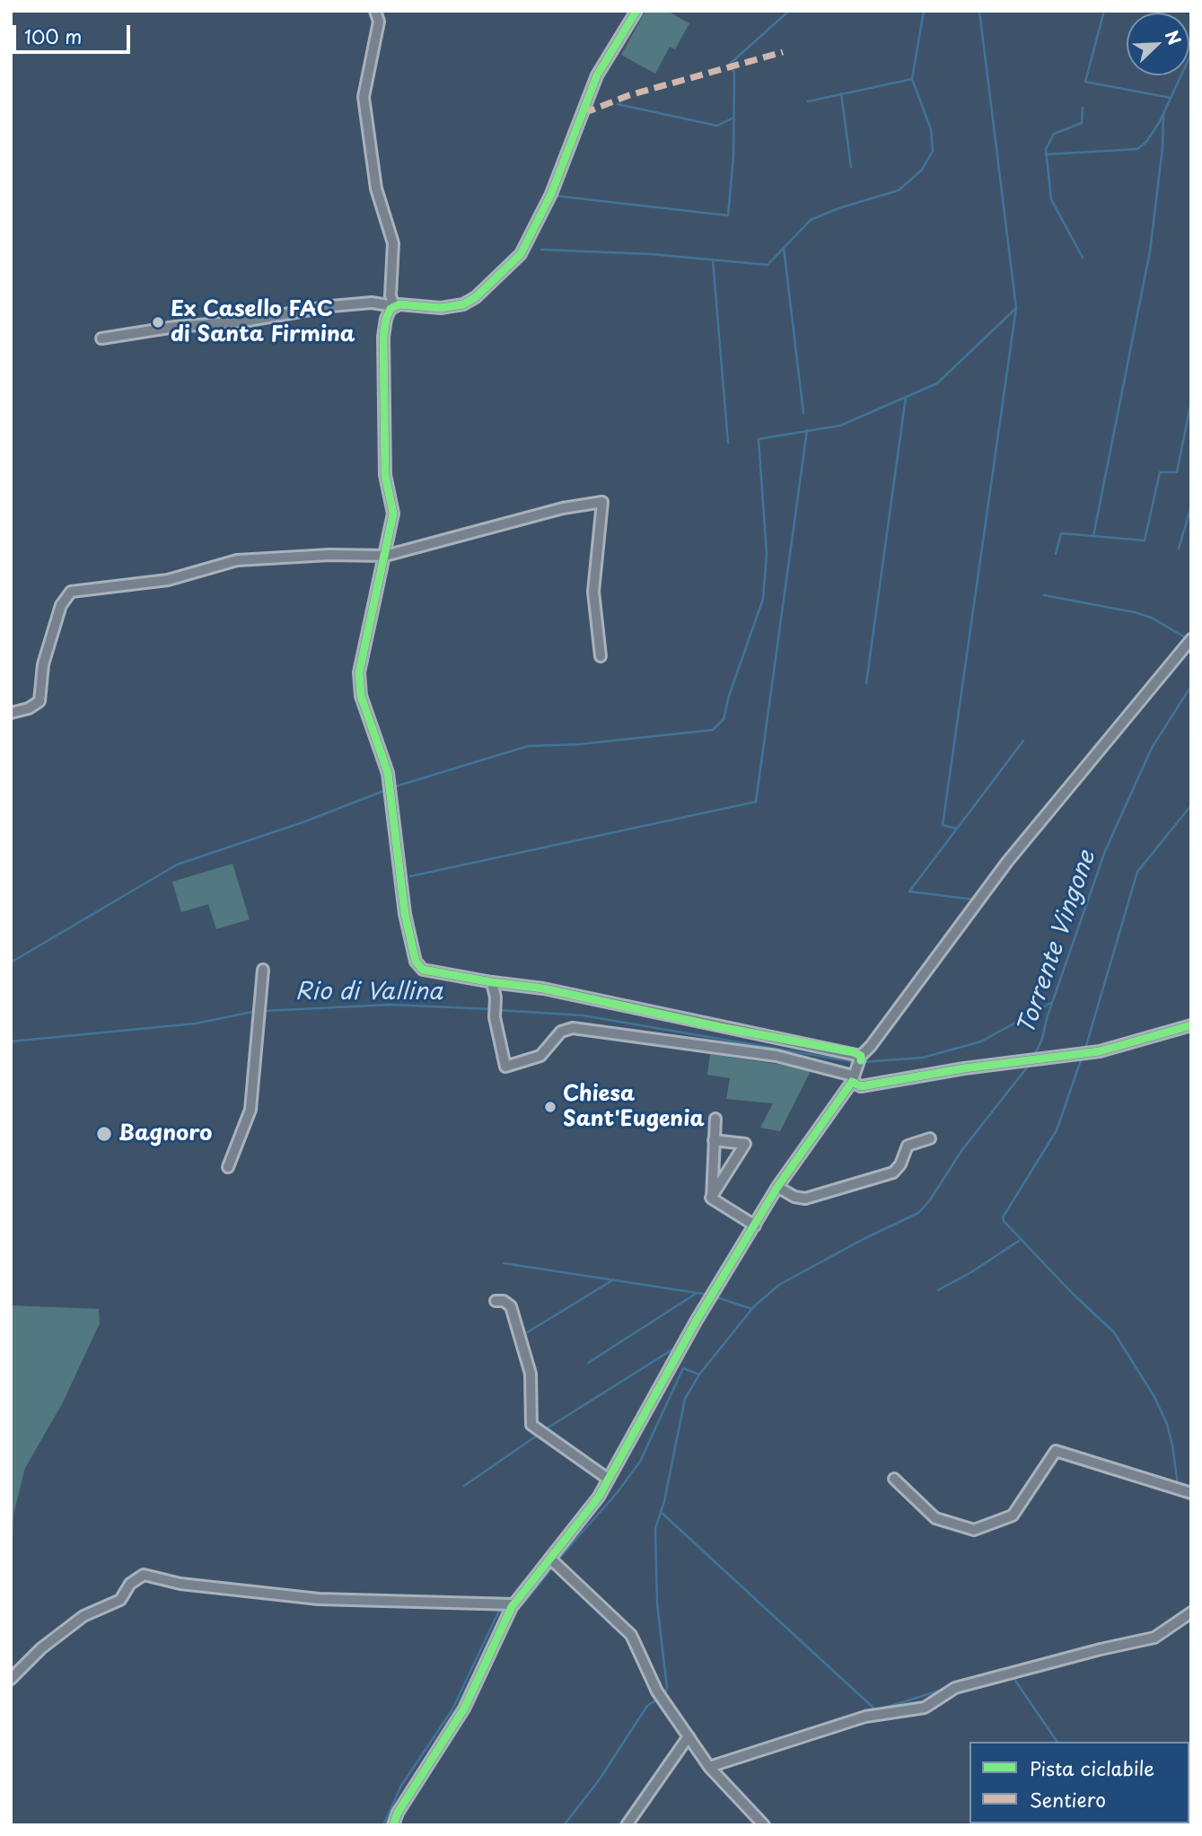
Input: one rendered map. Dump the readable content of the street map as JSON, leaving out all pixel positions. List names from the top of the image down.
{
  "water": ["Torrente Vingone", "Rio di Vallina"],
  "places": ["Ex Casello FAC di Santa Firmina", "Chiesa Sant'Eugenia", "Bagnoro"],
  "legend": ["Pista ciclabile", "Sentiero"],
  "scale_bar": "100 m",
  "north": "top right"
}
